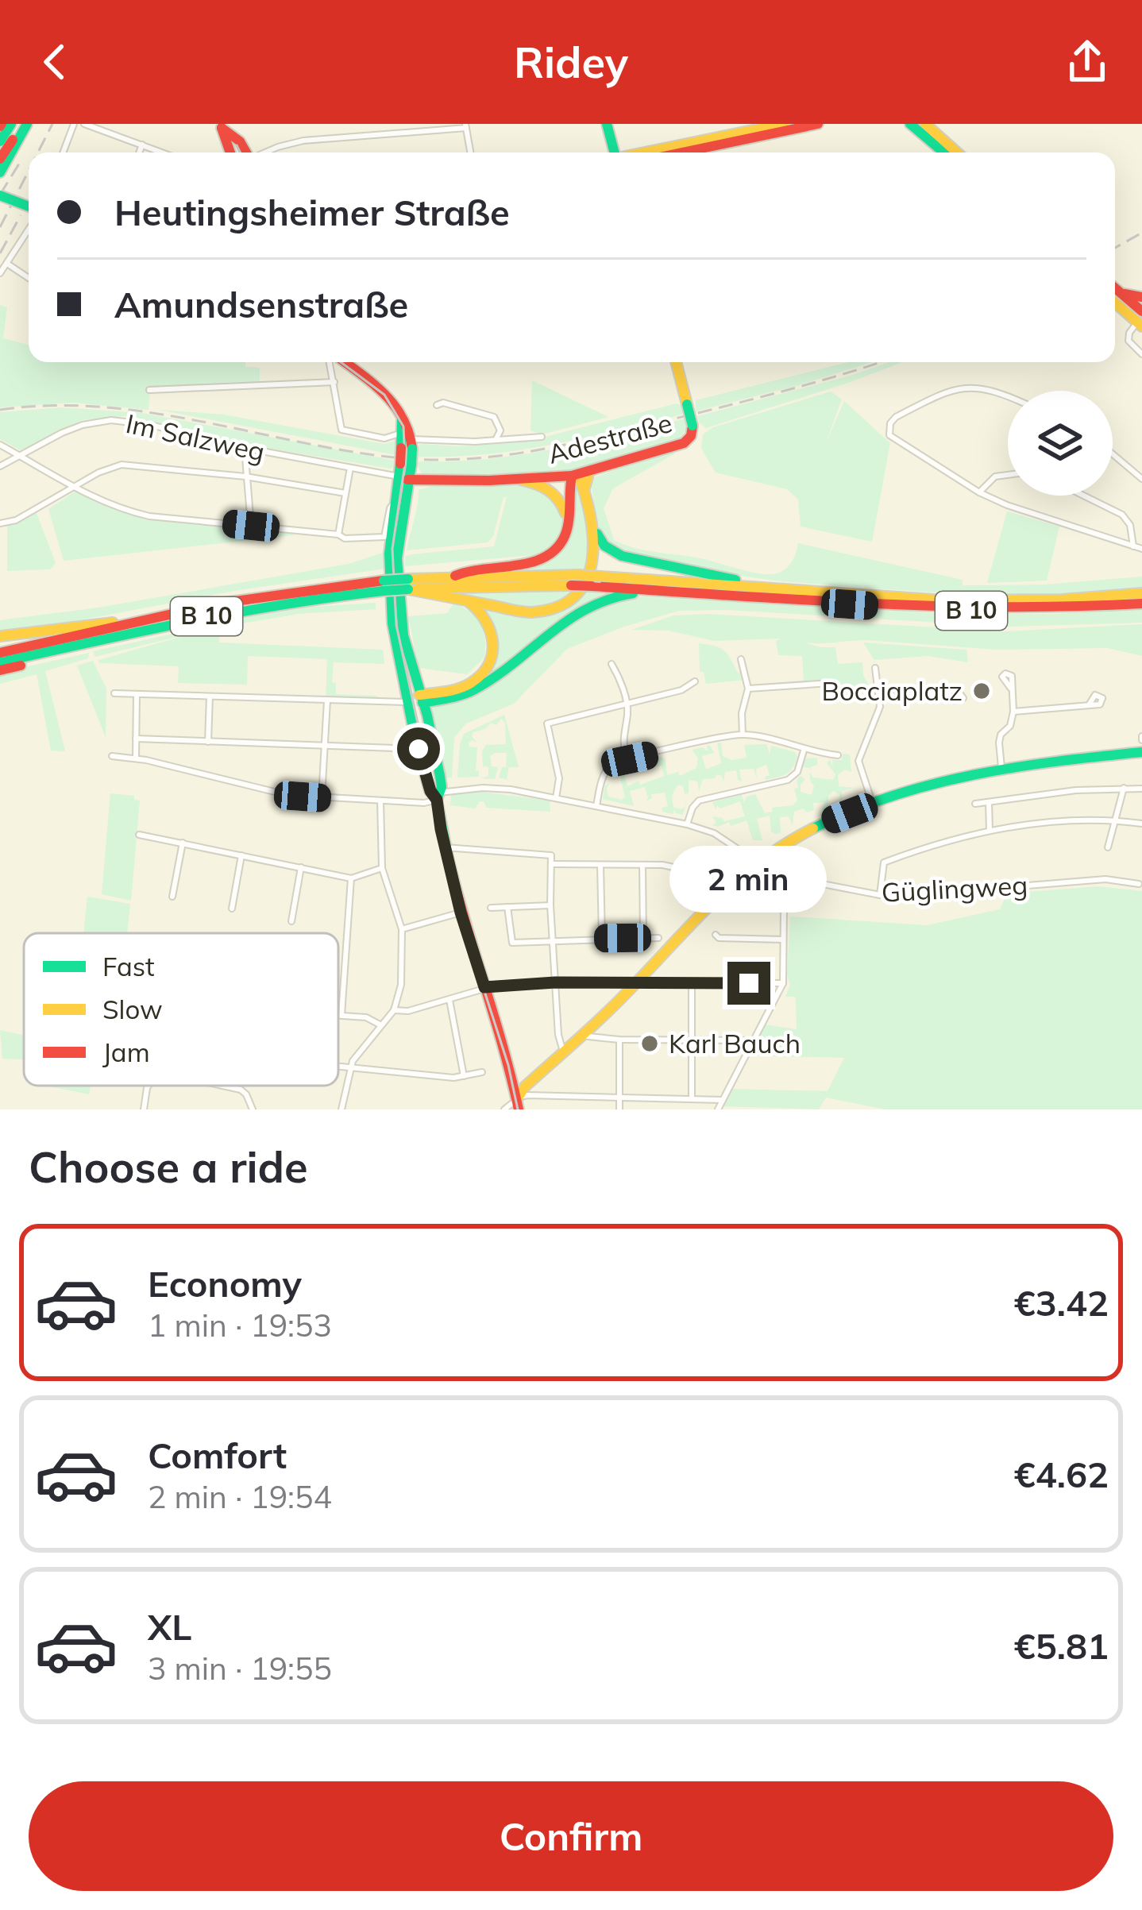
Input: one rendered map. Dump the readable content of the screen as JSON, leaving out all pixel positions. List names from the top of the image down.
{
  "streets": {
    "main road": ["Adestraße", "B 10"],
    "street": ["Im Salzweg", "Güglingweg"]
  },
  "crossings": [
    ["Im Salzweg", "Adestraße"]
  ],
  "places": ["Bocciaplatz", "Karl Bauch"],
  "legend": ["Fast", "Slow", "Jam"],
  "page": {
    "header": "Ridey",
    "banner": ["Heutingsheimer Straße", "Amundsenstraße"],
    "bubble": "2 min",
    "heading": "Choose a ride",
    "list": [
      {
        "name": "Economy",
        "note": "1 min · 19:53",
        "value": "€3.42"
      },
      {
        "name": "Comfort",
        "note": "2 min · 19:54",
        "value": "€4.62"
      },
      {
        "name": "XL",
        "note": "3 min · 19:55",
        "value": "€5.81"
      }
    ],
    "buttons": "Confirm"
  }
}
